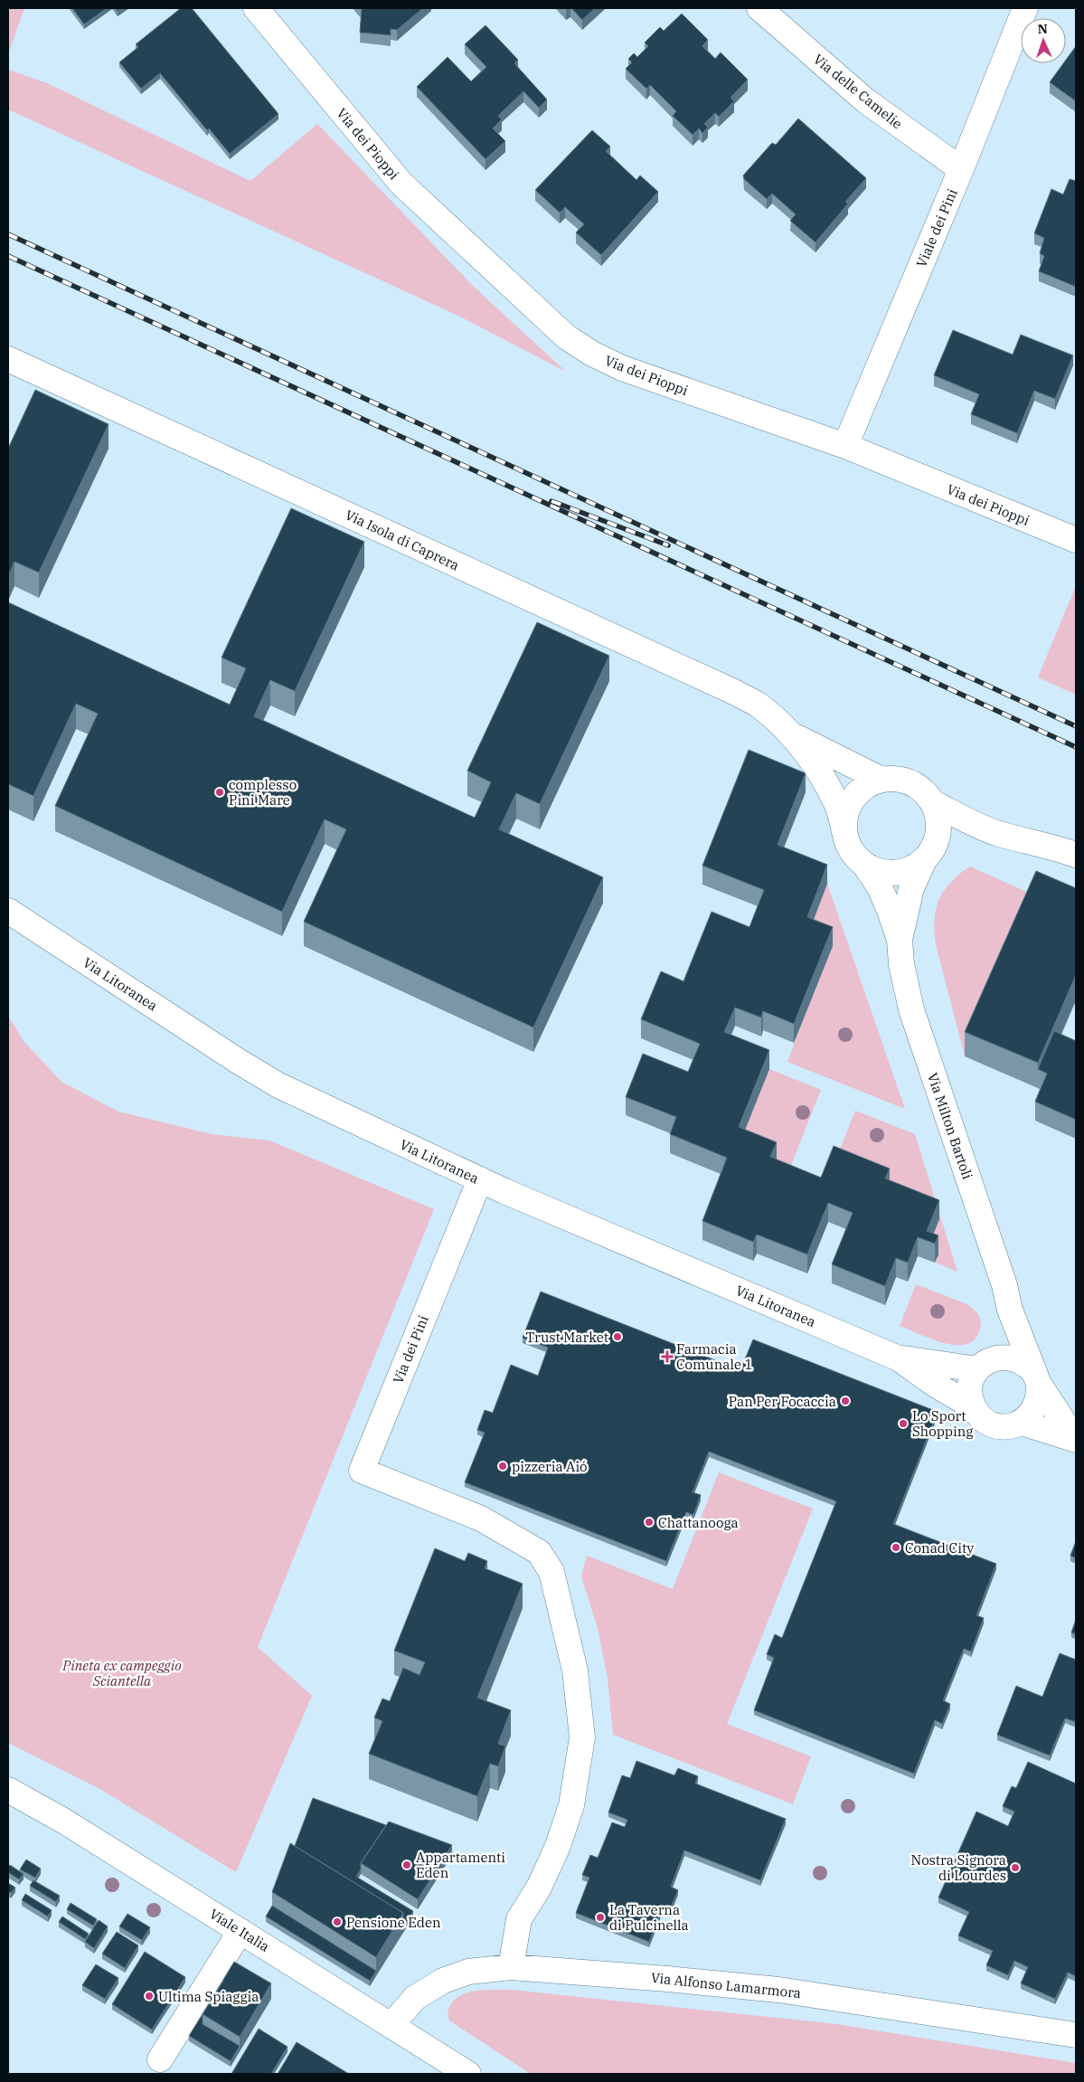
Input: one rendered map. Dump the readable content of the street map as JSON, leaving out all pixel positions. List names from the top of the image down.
{
  "streets": {
    "street": [
      "Via delle Camelie",
      "Via dei Pioppi",
      "Viale dei Pini",
      "Via Isola di Caprera",
      "Via Litoranea",
      "Via Milton Bartoli",
      "Via dei Pini",
      "Viale Italia",
      "Via Alfonso Lamarmora"
    ]
  },
  "crossings": [
    ["Via delle Camelie", "Viale dei Pini"],
    ["Via dei Pioppi", "Viale dei Pini"],
    ["Via Isola di Caprera", "Via Milton Bartoli"],
    ["Via Litoranea", "Via Milton Bartoli"],
    ["Via Litoranea", "Via dei Pini"],
    ["Via dei Pini", "Via Alfonso Lamarmora"],
    ["Viale Italia", "Via Alfonso Lamarmora"]
  ],
  "parks": ["Pineta ex campeggio Sciantella"],
  "places": {
    "other": [
      "complesso Pini Mare",
      "Trust Market",
      "Pan Per Focaccia",
      "Lo Sport Shopping",
      "pizzeria Aió",
      "Chattanooga",
      "Conad City",
      "Appartamenti Eden",
      "Nostra Signora di Lourdes",
      "La Taverna di Pulcinella",
      "Pensione Eden",
      "Ultima Spiaggia"
    ],
    "health": ["Farmacia Comunale 1"]
  },
  "north": "top"
}
